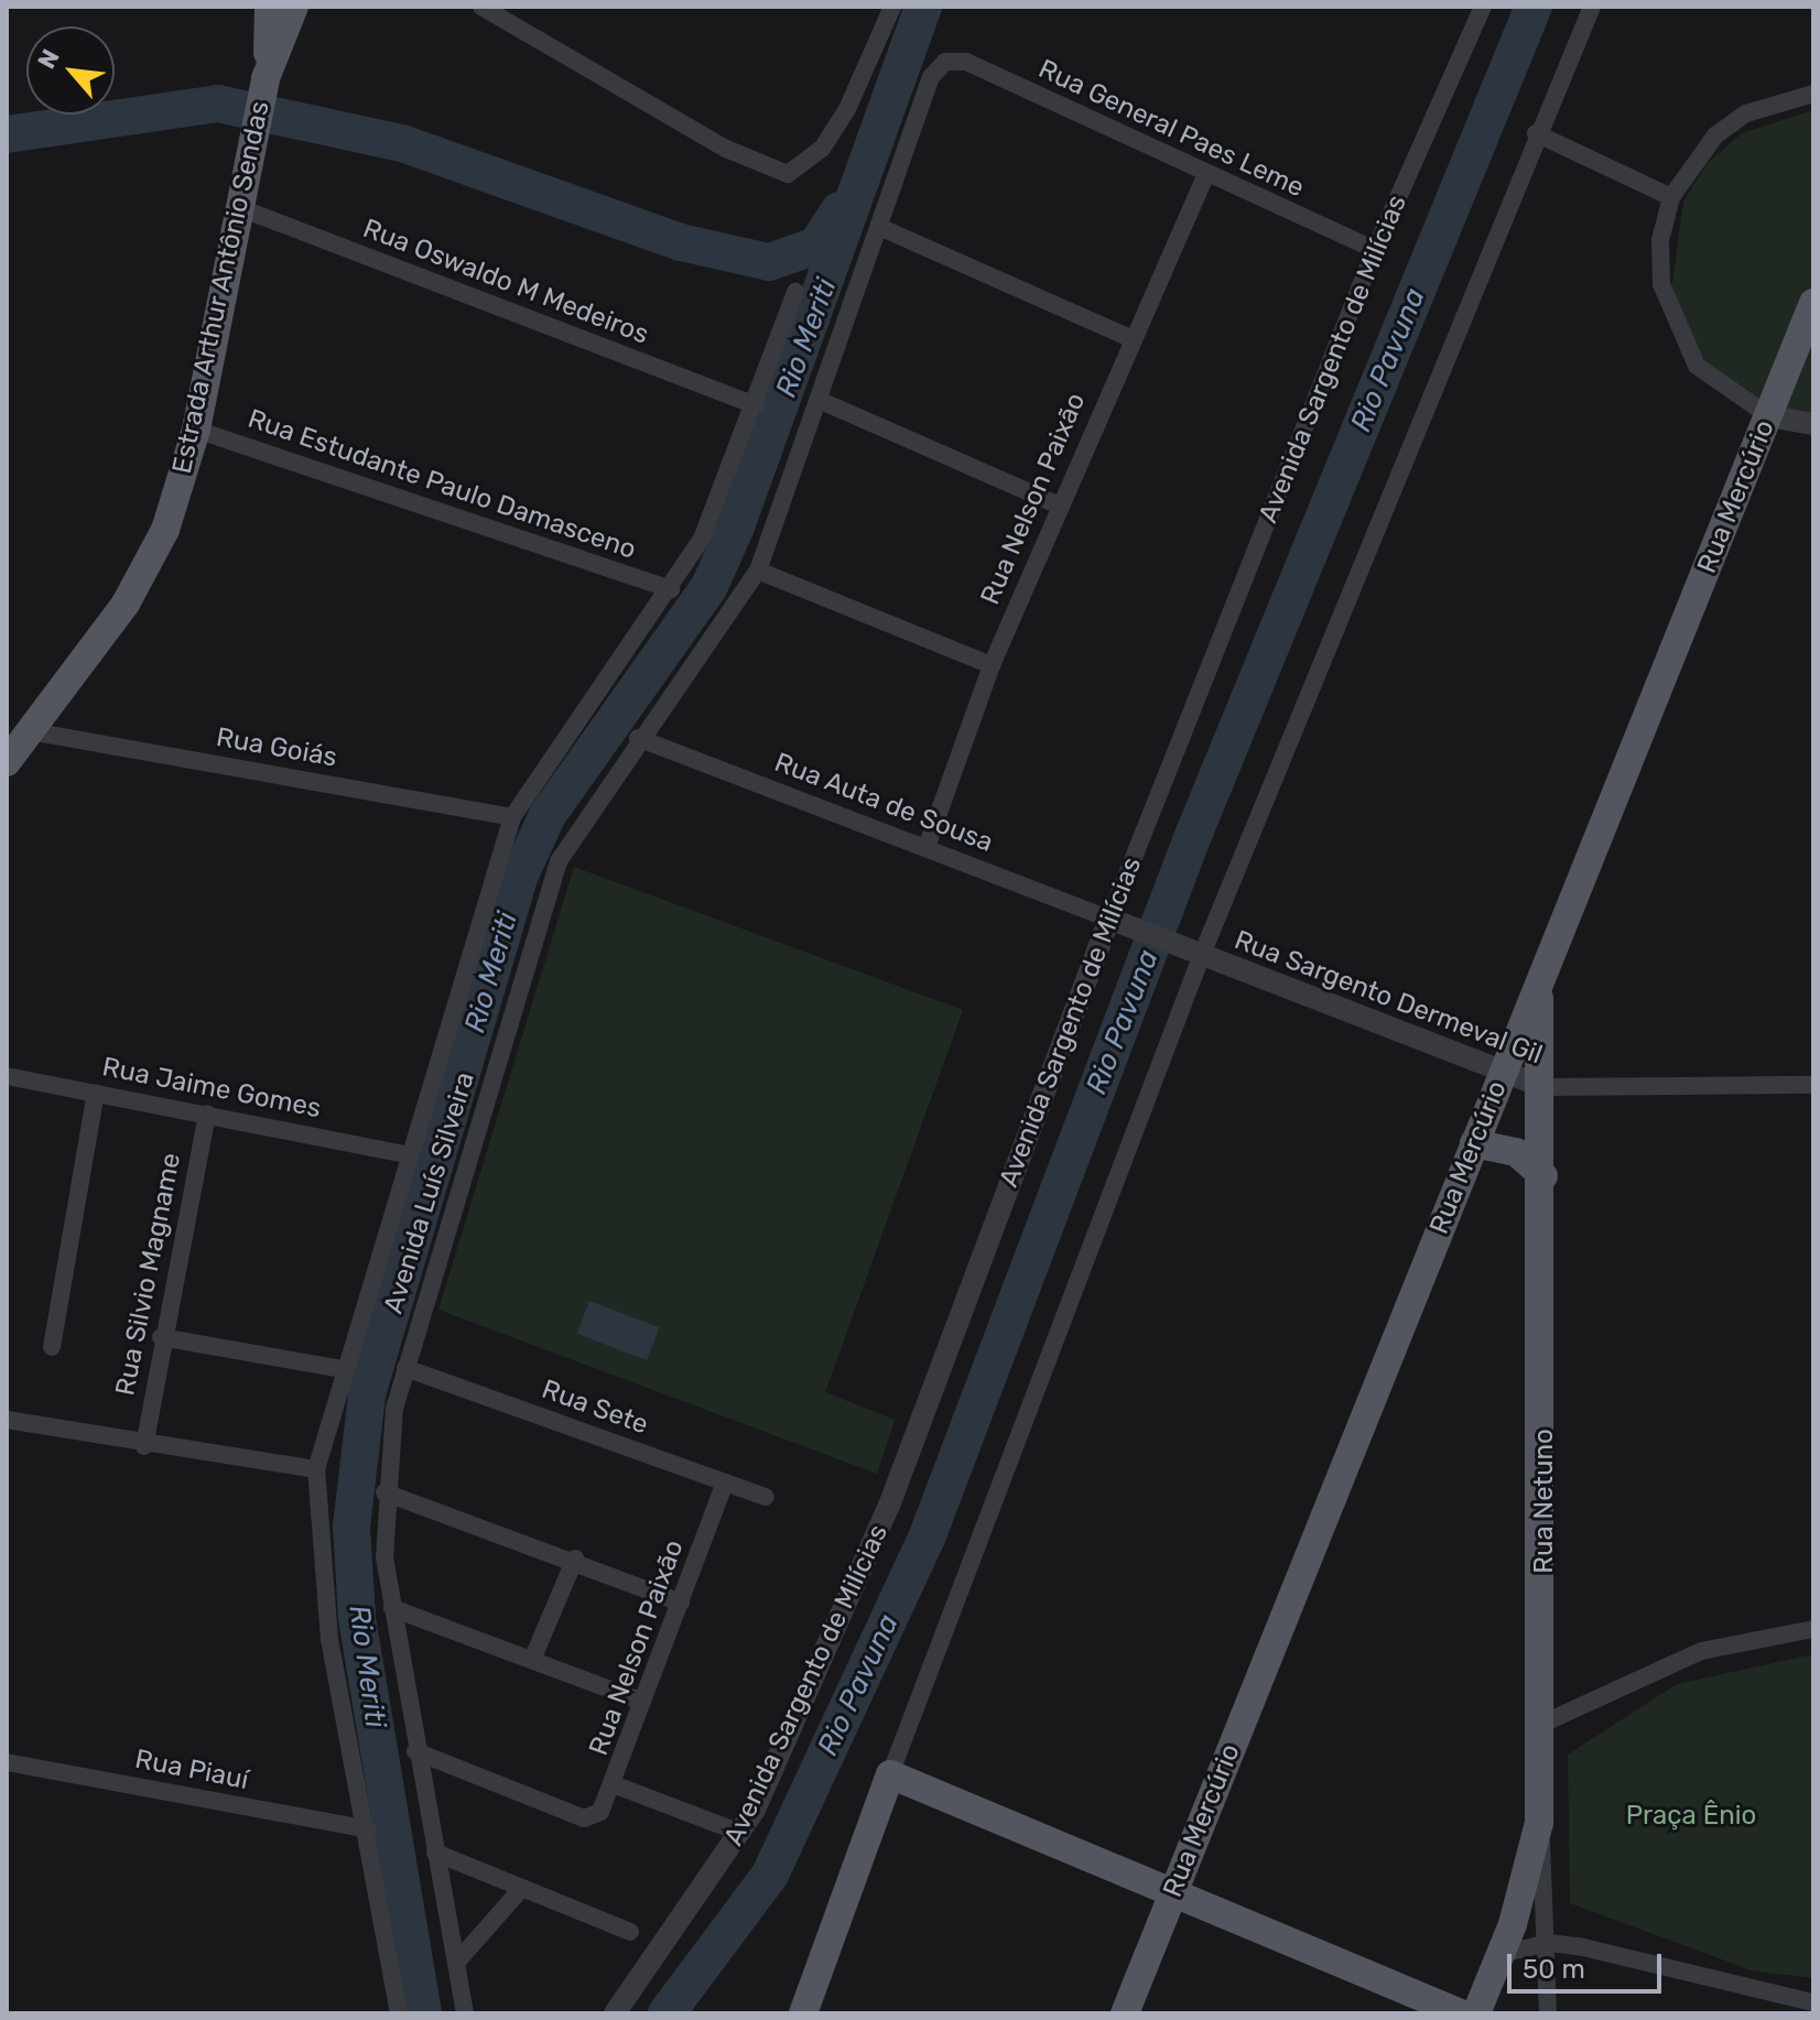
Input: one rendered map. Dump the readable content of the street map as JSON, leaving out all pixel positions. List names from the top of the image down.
{
  "streets": {
    "main road": ["Estrada Arthur Antônio Sendas", "Rua Mercúrio", "Rua Netuno"],
    "street": [
      "Rua General Paes Leme",
      "Rua Oswaldo M Medeiros",
      "Avenida Sargento de Milícias",
      "Rua Estudante Paulo Damasceno",
      "Rua Nelson Paixão",
      "Rua Goiás",
      "Rua Auta de Sousa",
      "Rua Sargento Dermeval Gil",
      "Rua Jaime Gomes",
      "Avenida Luís Silveira",
      "Rua Silvio Magname",
      "Rua Sete",
      "Rua Piauí"
    ]
  },
  "crossings": [
    ["Rua General Paes Leme", "Avenida Sargento de Milícias"],
    ["Rua General Paes Leme", "Rua Nelson Paixão"],
    ["Rua General Paes Leme", "Avenida Luís Silveira"],
    ["Rua Oswaldo M Medeiros", "Estrada Arthur Antônio Sendas"],
    ["Rua Oswaldo M Medeiros", "Avenida Luís Silveira"],
    ["Estrada Arthur Antônio Sendas", "Rua Estudante Paulo Damasceno"],
    ["Estrada Arthur Antônio Sendas", "Rua Goiás"],
    ["Avenida Sargento de Milícias", "Rua Auta de Sousa"],
    ["Avenida Sargento de Milícias", "Rua Sargento Dermeval Gil"],
    ["Rua Estudante Paulo Damasceno", "Avenida Luís Silveira"],
    ["Rua Mercúrio", "Rua Sargento Dermeval Gil"],
    ["Rua Mercúrio", "Rua Netuno"],
    ["Rua Nelson Paixão", "Rua Auta de Sousa"],
    ["Rua Nelson Paixão", "Avenida Luís Silveira"],
    ["Rua Nelson Paixão", "Rua Sete"],
    ["Rua Goiás", "Avenida Luís Silveira"],
    ["Rua Auta de Sousa", "Rua Sargento Dermeval Gil"],
    ["Rua Auta de Sousa", "Avenida Luís Silveira"],
    ["Rua Sargento Dermeval Gil", "Rua Netuno"],
    ["Rua Jaime Gomes", "Avenida Luís Silveira"],
    ["Rua Jaime Gomes", "Rua Silvio Magname"],
    ["Avenida Luís Silveira", "Rua Sete"],
    ["Avenida Luís Silveira", "Rua Piauí"]
  ],
  "water": ["Rio Meriti", "Rio Pavuna"],
  "parks": ["Praça Ênio"],
  "scale_bar": "50 m",
  "north": "top left"
}
